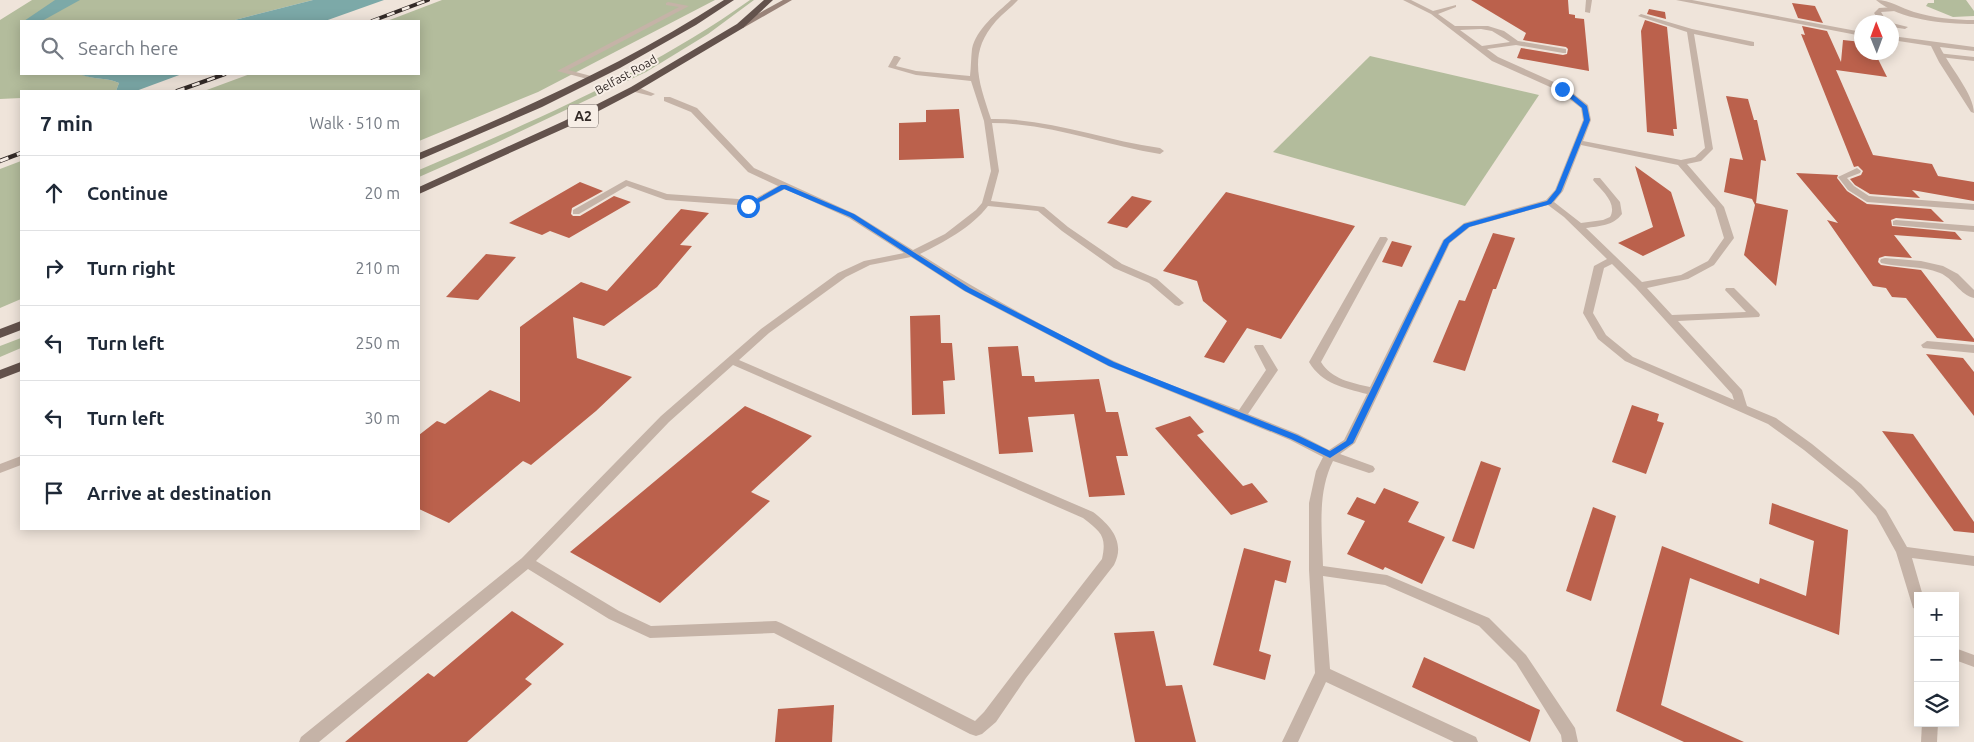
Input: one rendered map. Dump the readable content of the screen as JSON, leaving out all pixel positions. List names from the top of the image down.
{
  "streets": {
    "highway": ["Belfast Road", "A2"]
  },
  "crossings": [
    ["Belfast Road", "A2"]
  ],
  "north": "top",
  "page": {
    "search": "Search here",
    "heading": ["7 min", "Walk · 510 m"],
    "list": [
      ["Continue", "20 m"],
      ["Turn right", "210 m"],
      ["Turn left", "250 m"],
      ["Turn left", "30 m"],
      "Arrive at destination"
    ],
    "map_buttons": ["+", "−"]
  }
}
